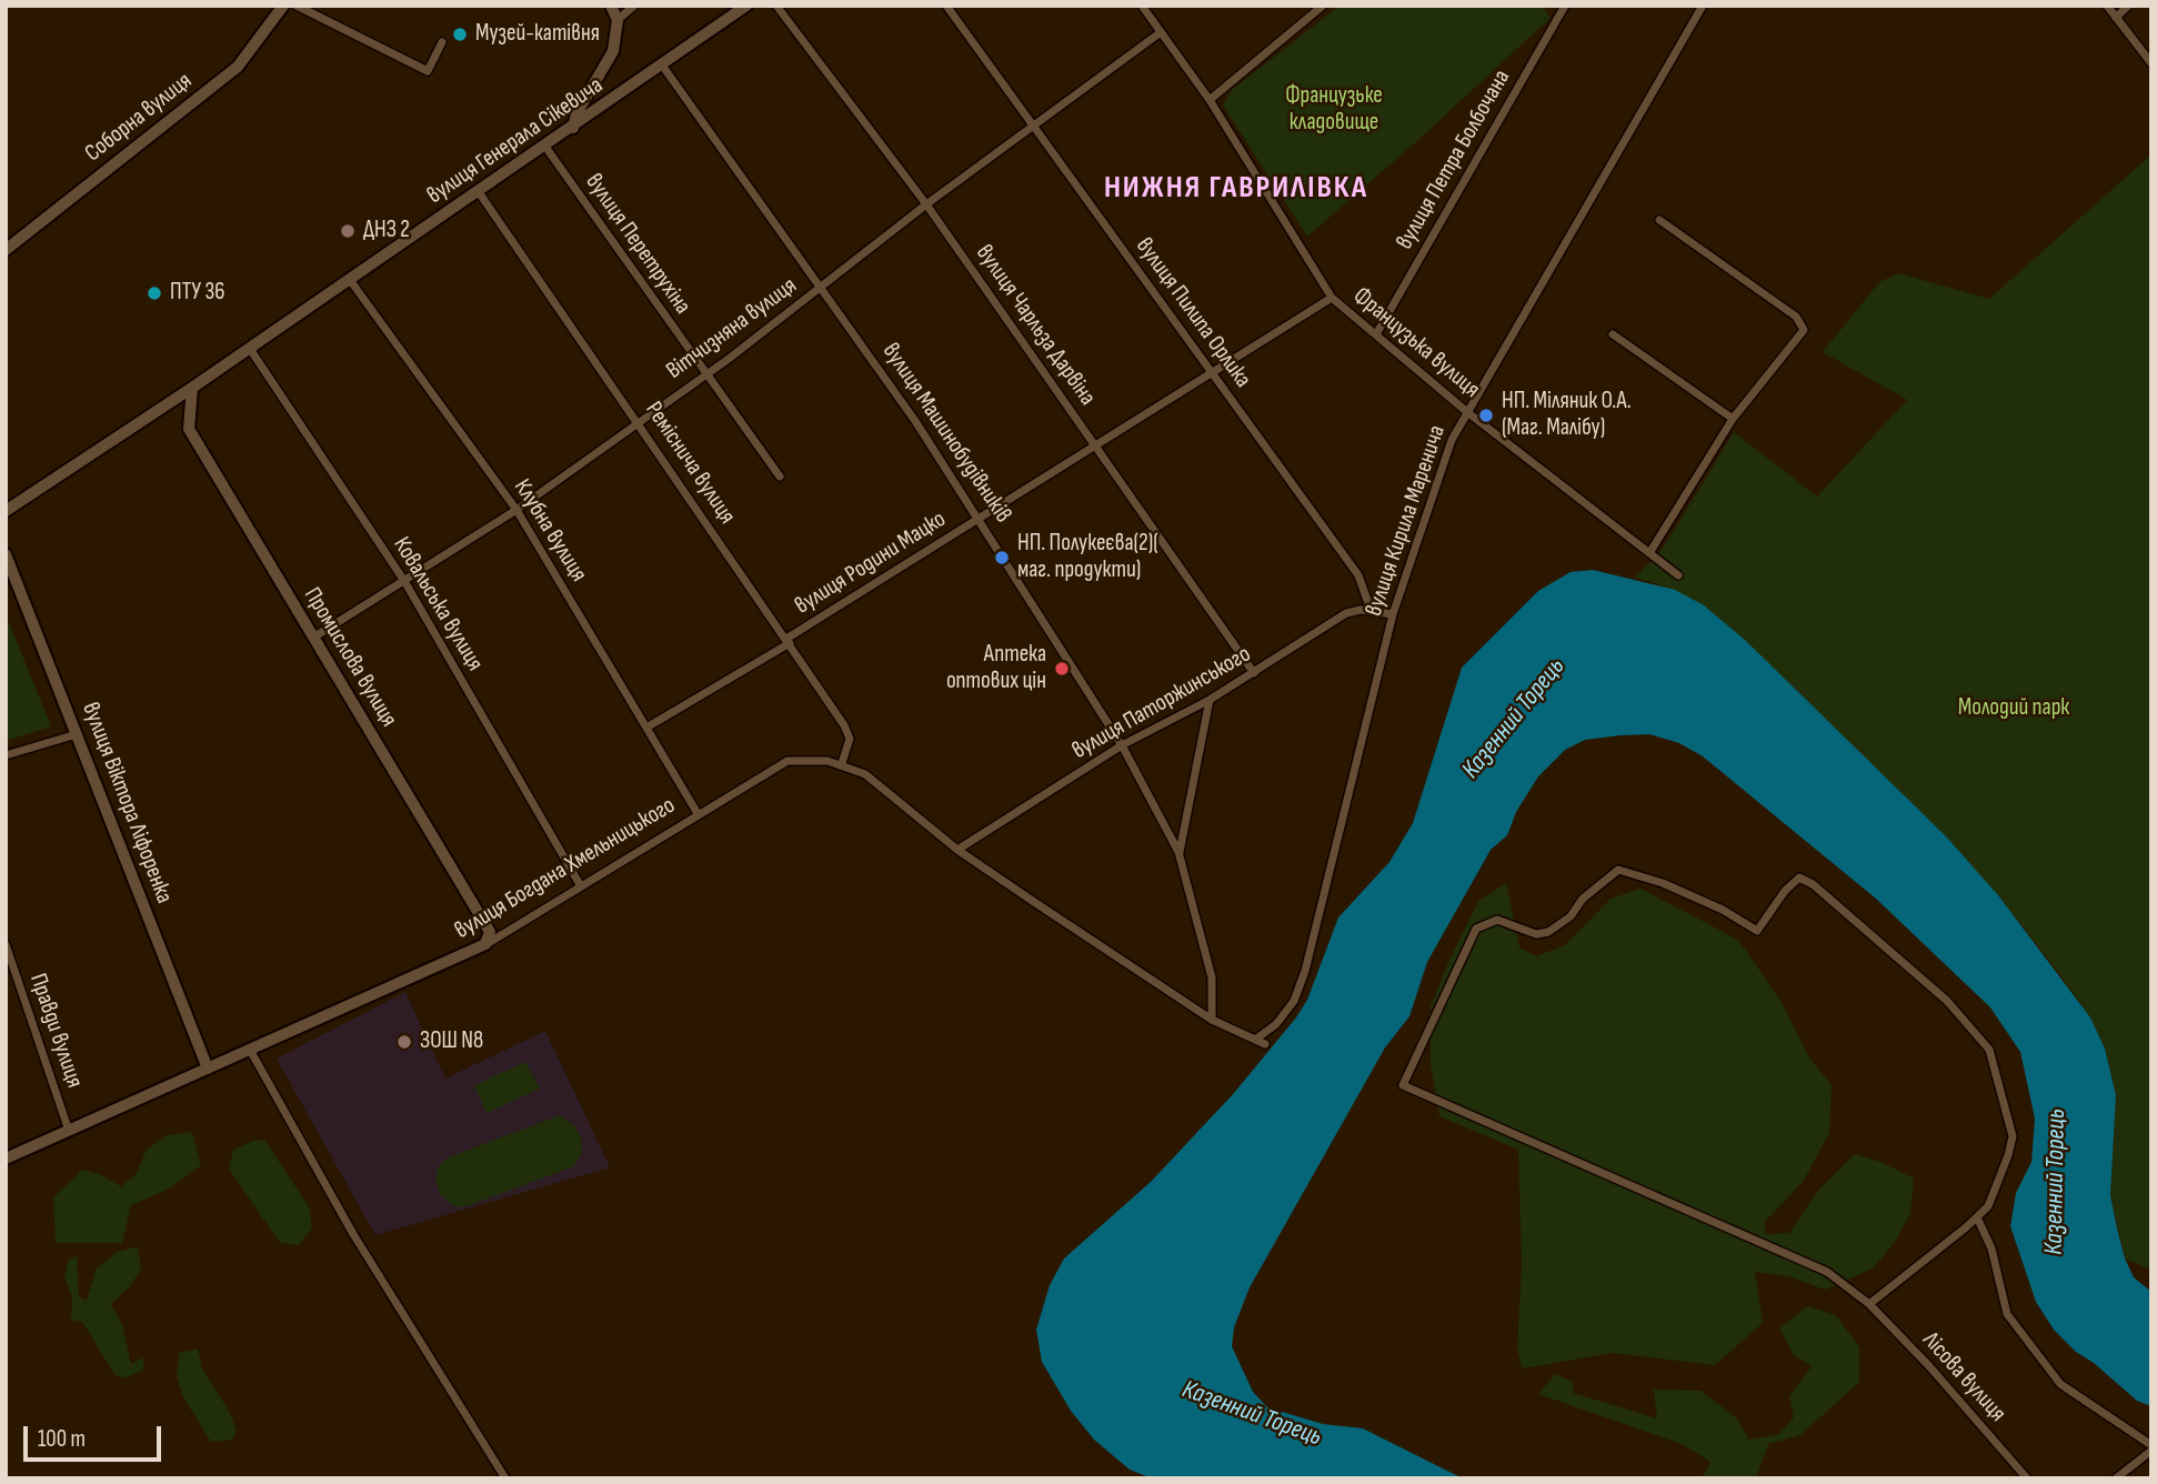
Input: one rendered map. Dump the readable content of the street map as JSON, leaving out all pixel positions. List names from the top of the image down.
{
  "streets": {
    "street": [
      "Соборна вулиця",
      "вулиця Генерала Сікевича",
      "вулиця Петра Болбочана",
      "вулиця Перетрухіна",
      "вулиця Пилипа Орлика",
      "вулиця Чарльза Дарвіна",
      "Вітчизняна вулиця",
      "Французька вулиця",
      "вулиця Машинобудівників",
      "Реміснича вулиця",
      "вулиця Кирила Маренича",
      "Клубна вулиця",
      "вулиця Родини Мацко",
      "Ковальська вулиця",
      "Промислова вулиця",
      "вулиця Паторжинського",
      "вулиця Віктора Ліфоренка",
      "вулиця Богдана Хмельницького",
      "Правди вулиця",
      "Лісова вулиця"
    ]
  },
  "crossings": [
    ["вулиця Генерала Сікевича", "вулиця Перетрухіна"],
    ["вулиця Генерала Сікевича", "вулиця Машинобудівників"],
    ["вулиця Генерала Сікевича", "Реміснича вулиця"],
    ["вулиця Генерала Сікевича", "Клубна вулиця"],
    ["вулиця Генерала Сікевича", "Ковальська вулиця"],
    ["вулиця Генерала Сікевича", "Промислова вулиця"],
    ["вулиця Петра Болбочана", "Французька вулиця"],
    ["вулиця Перетрухіна", "Вітчизняна вулиця"],
    ["вулиця Пилипа Орлика", "Вітчизняна вулиця"],
    ["вулиця Пилипа Орлика", "вулиця Родини Мацко"],
    ["вулиця Пилипа Орлика", "вулиця Паторжинського"],
    ["вулиця Чарльза Дарвіна", "Вітчизняна вулиця"],
    ["вулиця Чарльза Дарвіна", "вулиця Родини Мацко"],
    ["вулиця Чарльза Дарвіна", "вулиця Паторжинського"],
    ["Вітчизняна вулиця", "Французька вулиця"],
    ["Вітчизняна вулиця", "вулиця Машинобудівників"],
    ["Вітчизняна вулиця", "Реміснича вулиця"],
    ["Вітчизняна вулиця", "Клубна вулиця"],
    ["Вітчизняна вулиця", "Ковальська вулиця"],
    ["Вітчизняна вулиця", "Промислова вулиця"],
    ["Французька вулиця", "вулиця Кирила Маренича"],
    ["Французька вулиця", "вулиця Родини Мацко"],
    ["вулиця Машинобудівників", "вулиця Родини Мацко"],
    ["вулиця Машинобудівників", "вулиця Паторжинського"],
    ["вулиця Машинобудівників", "вулиця Богдана Хмельницького"],
    ["Реміснича вулиця", "вулиця Родини Мацко"],
    ["Реміснича вулиця", "вулиця Богдана Хмельницького"],
    ["вулиця Кирила Маренича", "вулиця Паторжинського"],
    ["вулиця Кирила Маренича", "вулиця Богдана Хмельницького"],
    ["Клубна вулиця", "вулиця Родини Мацко"],
    ["Клубна вулиця", "вулиця Богдана Хмельницького"],
    ["Ковальська вулиця", "вулиця Богдана Хмельницького"],
    ["Промислова вулиця", "вулиця Богдана Хмельницького"],
    ["вулиця Паторжинського", "вулиця Богдана Хмельницького"],
    ["вулиця Віктора Ліфоренка", "вулиця Богдана Хмельницького"],
    ["вулиця Богдана Хмельницького", "Правди вулиця"]
  ],
  "districts": ["НИЖНЯ ГАВРИЛІВКА"],
  "water": ["Казенний Торець"],
  "parks": ["Французьке кладовище", "Молодий парк"],
  "places": [
    "Музей-катівня",
    "ДНЗ 2",
    "ПТУ 36",
    "НП. Міляник О.А. (Маг. Малібу)",
    "НП. Полукеєва(2)( маг. продукти)",
    "Аптека оптових цін",
    "ЗОШ N8"
  ],
  "scale_bar": "100 m"
}
